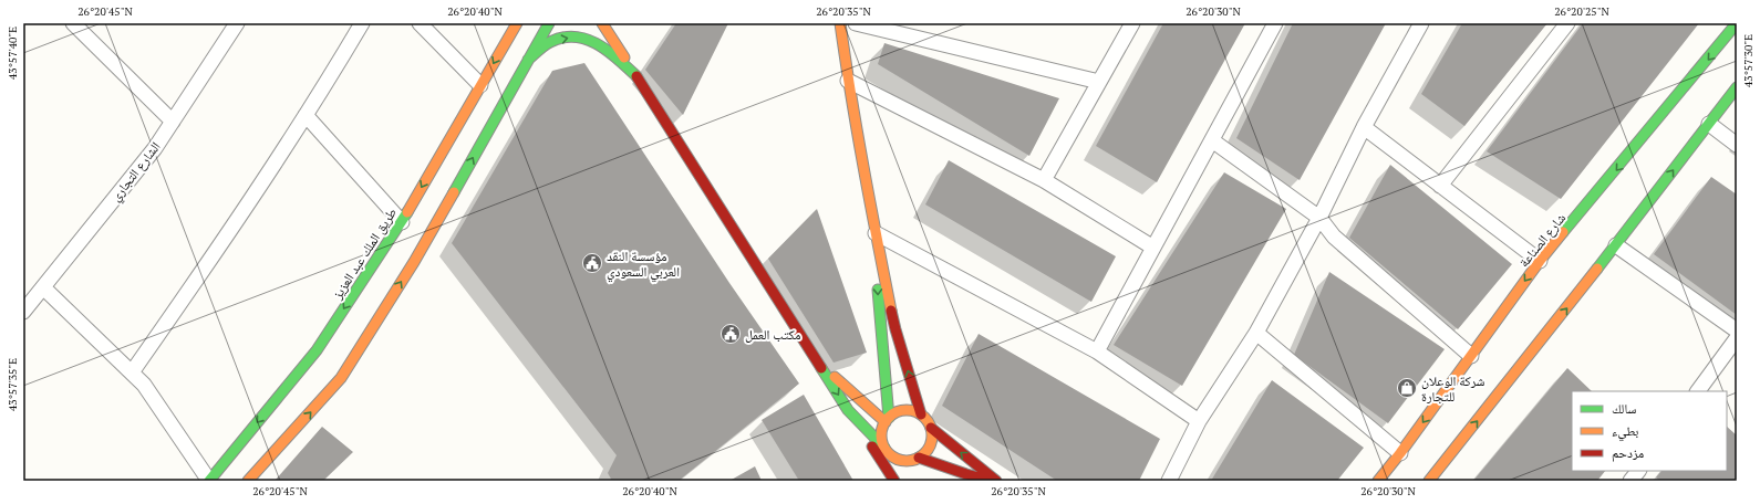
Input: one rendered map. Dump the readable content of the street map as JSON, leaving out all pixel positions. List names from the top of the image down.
{
  "streets": {
    "main road": ["شارع الصناعة", "طريق الملك عبد العزيز"],
    "street": ["الشارع التجاري"]
  },
  "places": {
    "public building": ["مؤسسة النقد العربي السعودي", "مكتب العمل"],
    "shop": ["شركة الوعلان للتجارة"]
  },
  "legend": ["سالك", "بطيء", "مزدحم"],
  "coordinates": [
    "26°20'45\"N",
    "26°20'40\"N",
    "26°20'35\"N",
    "26°20'30\"N",
    "26°20'25\"N",
    "43°57'40\"E",
    "43°57'30\"E",
    "43°57'35\"E"
  ]
}
